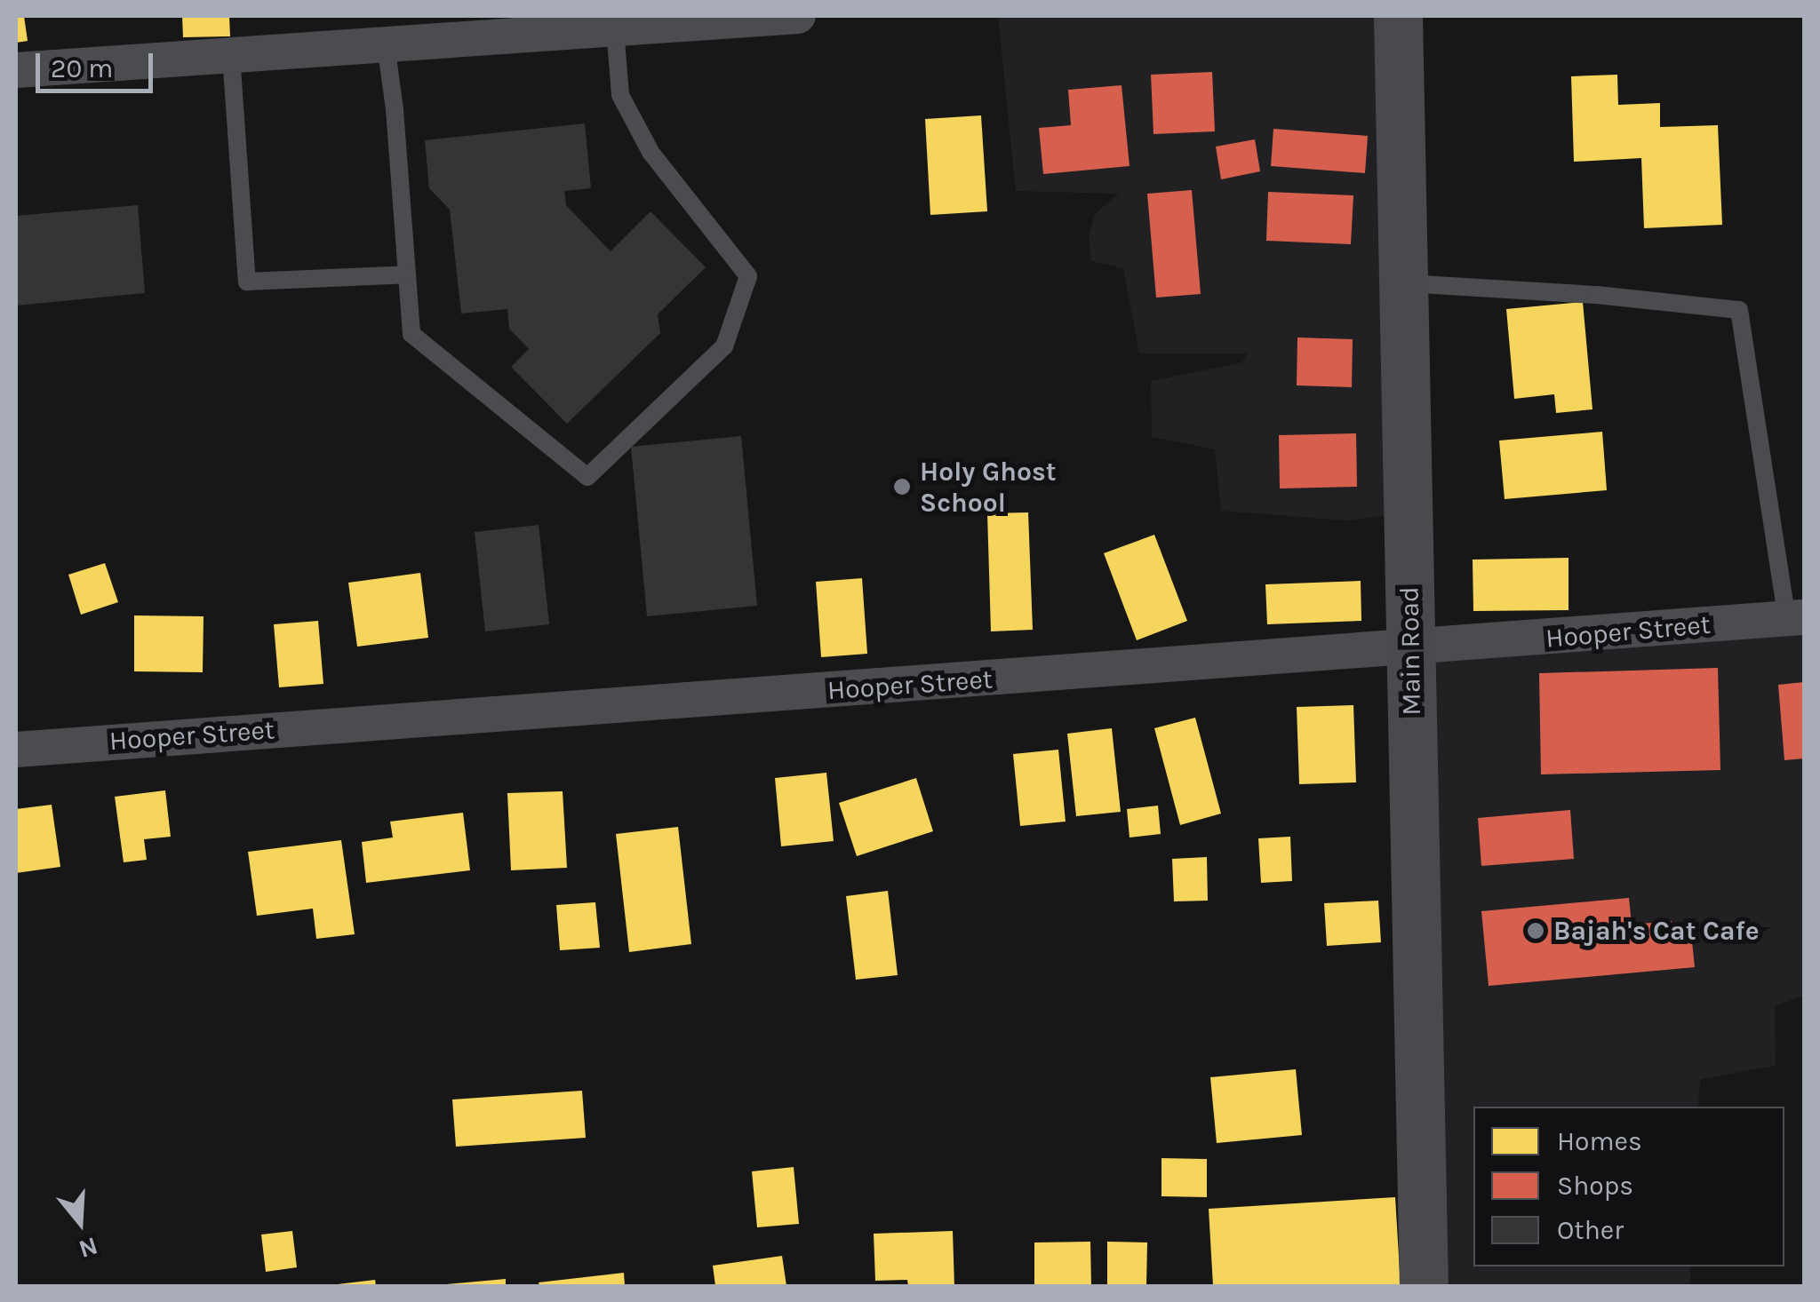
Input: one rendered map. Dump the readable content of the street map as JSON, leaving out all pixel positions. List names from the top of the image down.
{
  "streets": {
    "main road": ["Main Road"],
    "street": ["Hooper Street"]
  },
  "crossings": [
    ["Hooper Street", "Main Road"]
  ],
  "places": ["Holy Ghost School", "Bajah's Cat Cafe"],
  "legend": ["Homes", "Shops", "Other"],
  "scale_bar": "20 m",
  "north": "bottom"
}
